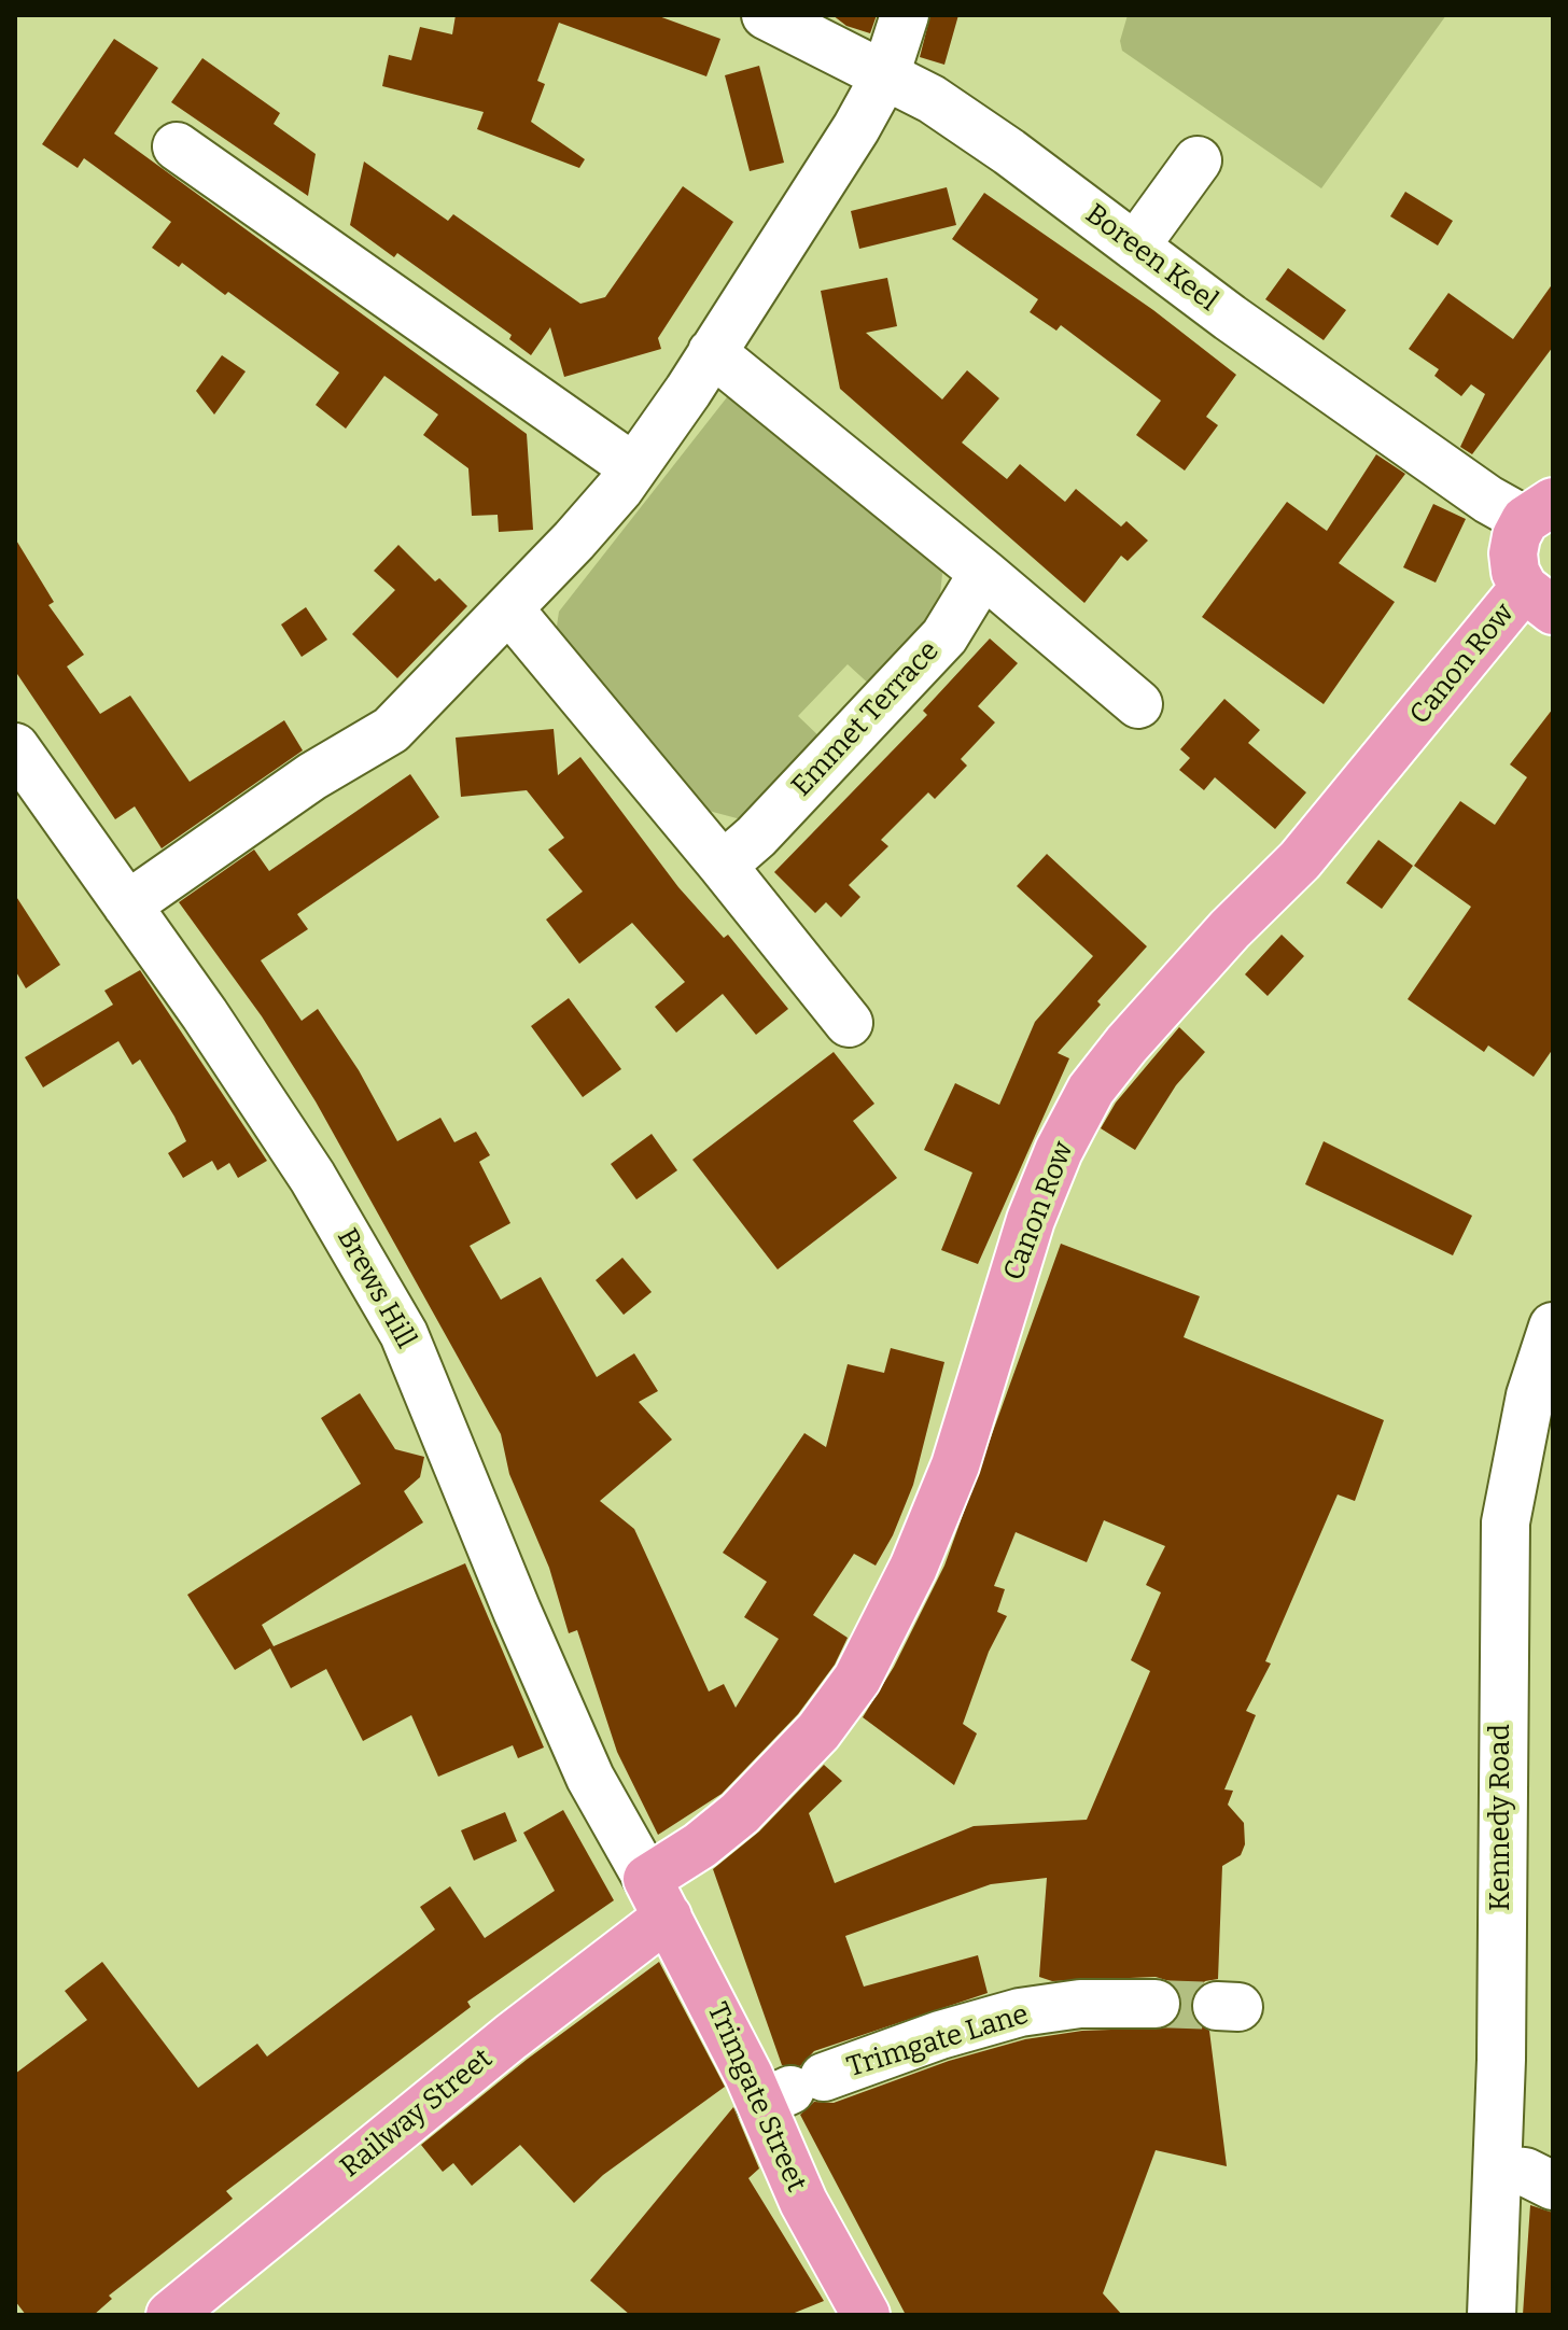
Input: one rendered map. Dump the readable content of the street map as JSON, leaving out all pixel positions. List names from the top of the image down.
{
  "streets": {
    "main road": ["Canon Row", "Trimgate Street", "Railway Street"],
    "street": [
      "Boreen Keel",
      "Emmet Terrace",
      "Brews Hill",
      "Kennedy Road",
      "Trimgate Lane"
    ]
  },
  "crossings": [
    ["Canon Row", "Brews Hill"],
    ["Canon Row", "Trimgate Street"],
    ["Canon Row", "Railway Street"],
    ["Brews Hill", "Trimgate Street"],
    ["Brews Hill", "Railway Street"],
    ["Trimgate Lane", "Trimgate Street"],
    ["Trimgate Street", "Railway Street"]
  ]
}
